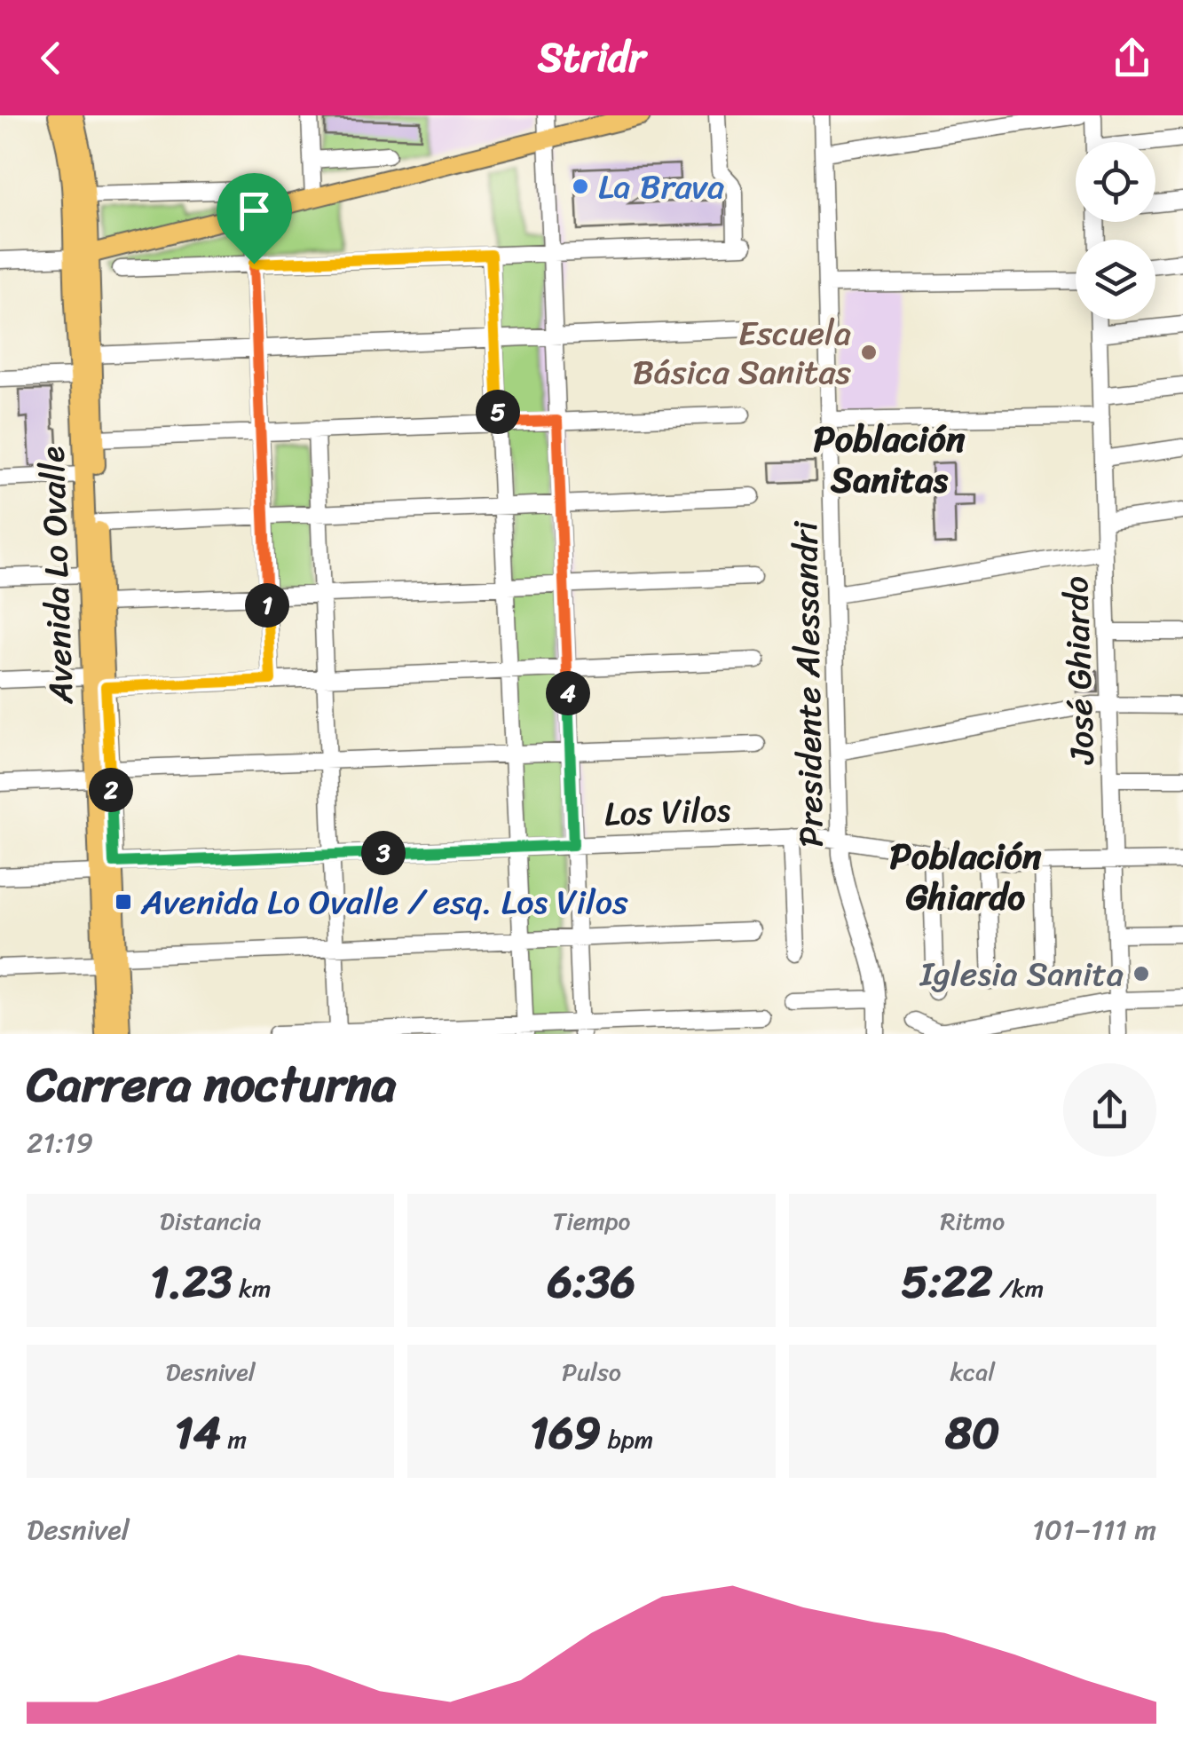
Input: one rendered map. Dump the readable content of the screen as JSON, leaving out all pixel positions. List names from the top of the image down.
{
  "streets": {
    "main road": ["Avenida Lo Ovalle"],
    "street": ["José Ghiardo", "Presidente Alessandri", "Los Vilos"]
  },
  "crossings": [
    ["Avenida Lo Ovalle", "Los Vilos"],
    ["José Ghiardo", "Los Vilos"],
    ["Presidente Alessandri", "Los Vilos"]
  ],
  "districts": ["Población Sanitas", "Población Ghiardo"],
  "places": {
    "other": ["La Brava", "Escuela Básica Sanitas", "Iglesia Sanita"],
    "transit": ["Avenida Lo Ovalle / esq. Los Vilos"]
  },
  "page": {
    "header": "Stridr",
    "pins": [
      "5",
      "1",
      "4",
      "2",
      "3"
    ],
    "heading": ["Carrera nocturna", "21:19"],
    "stats": [
      ["Distancia", "1.23 km"],
      ["Tiempo", "6:36"],
      ["Ritmo", "5:22 /km"],
      ["Desnivel", "14 m"],
      ["Pulso", "169 bpm"],
      ["kcal", "80"]
    ],
    "chart": ["Desnivel", "101–111 m"]
  }
}
